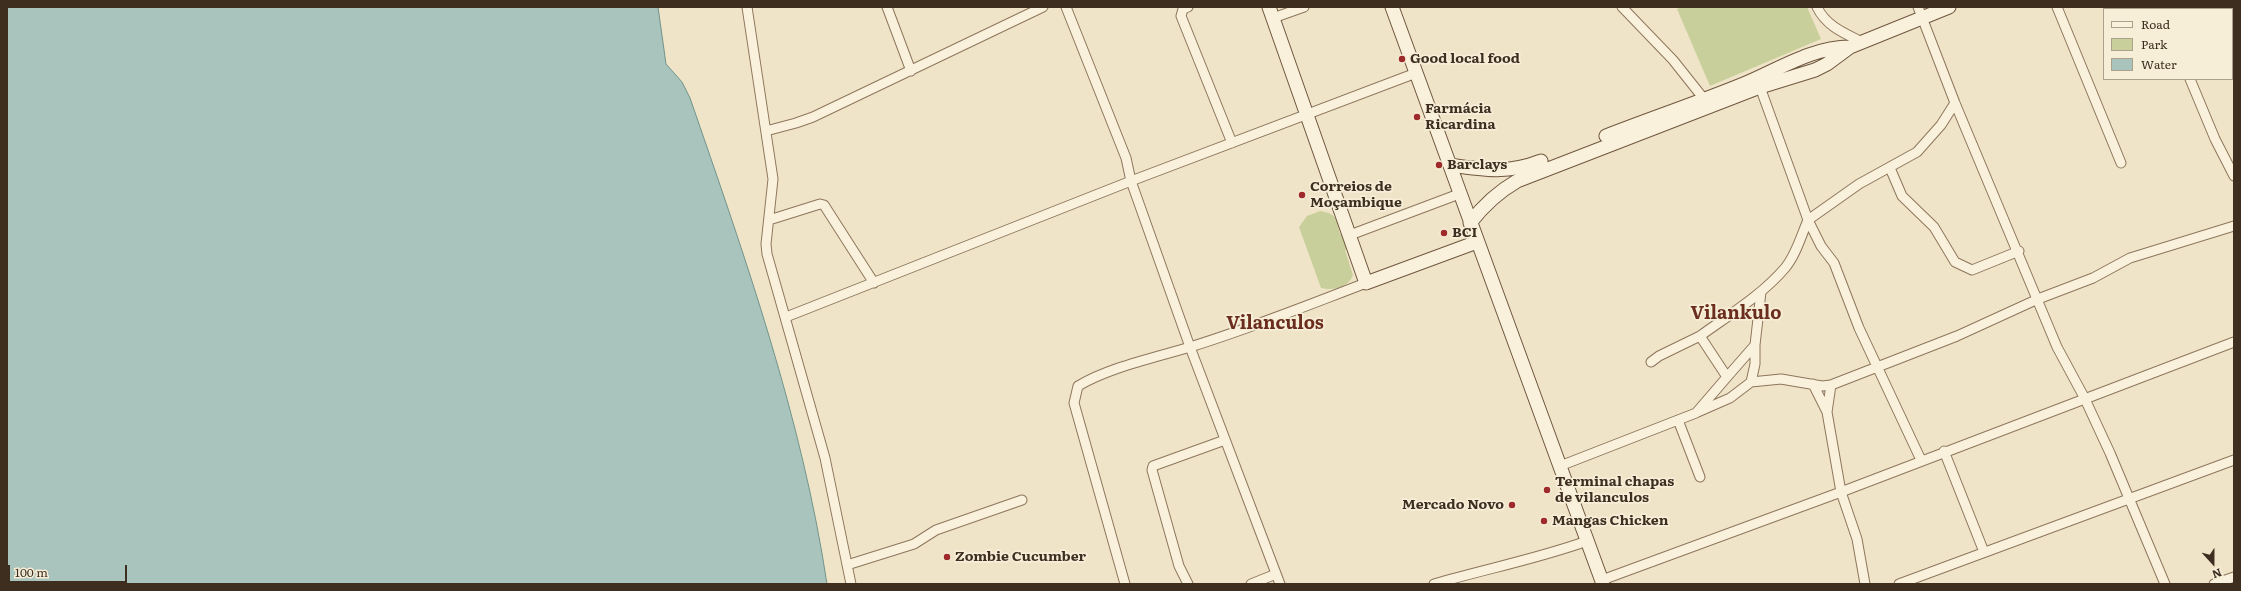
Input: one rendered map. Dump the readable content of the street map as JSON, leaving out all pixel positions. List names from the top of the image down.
{
  "districts": ["Vilankulo", "Vilanculos"],
  "places": [
    "Good local food",
    "Farmácia Ricardina",
    "Barclays",
    "Correios de Moçambique",
    "BCI",
    "Terminal chapas de vilanculos",
    "Mercado Novo",
    "Mangas Chicken",
    "Zombie Cucumber"
  ],
  "legend": ["Road", "Park", "Water"],
  "scale_bar": "100 m",
  "north": "bottom"
}
